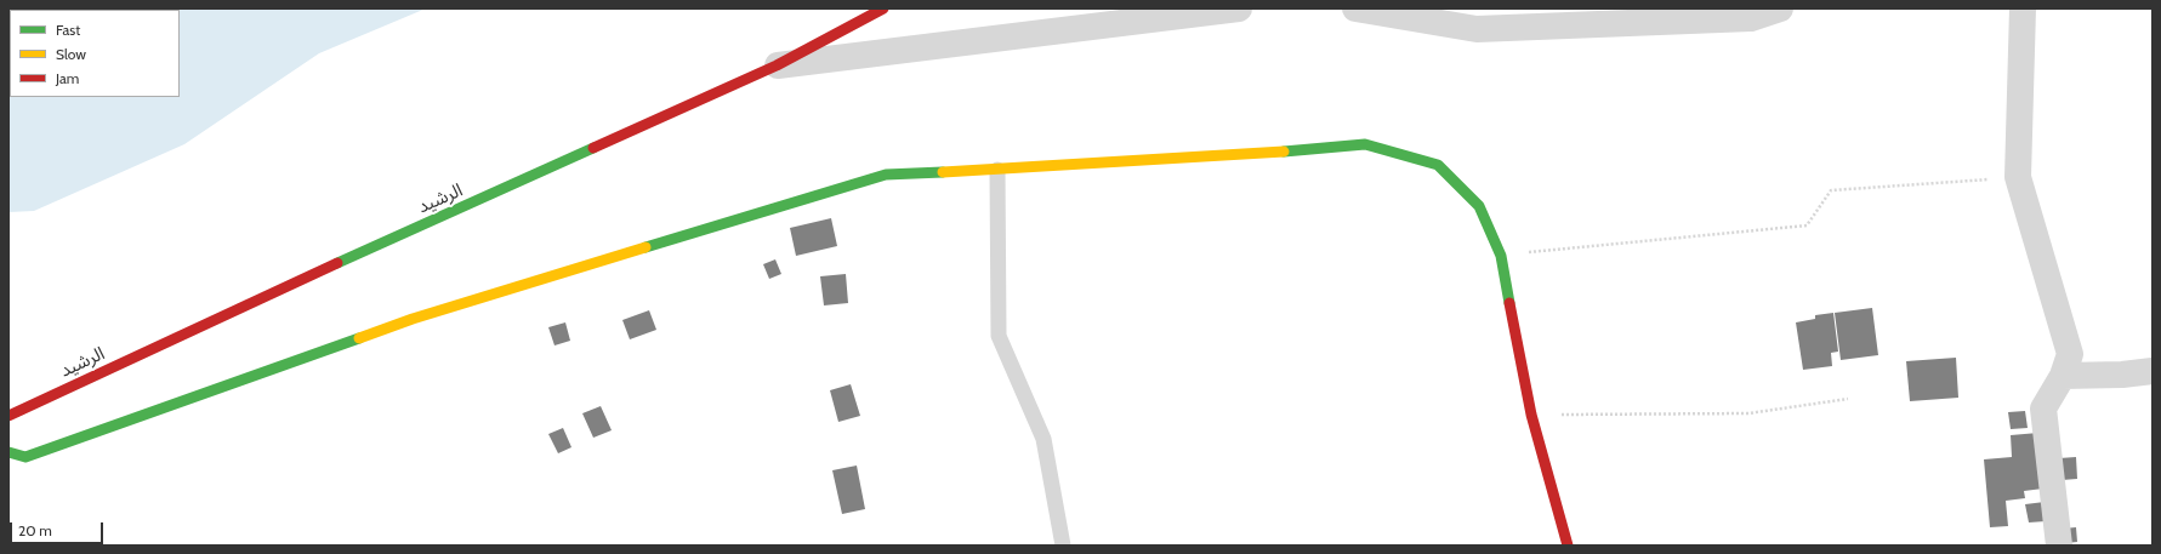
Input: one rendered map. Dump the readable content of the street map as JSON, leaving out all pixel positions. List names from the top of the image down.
{
  "streets": {
    "street": ["الرشيد"]
  },
  "legend": ["Fast", "Slow", "Jam"],
  "scale_bar": "20 m"
}
